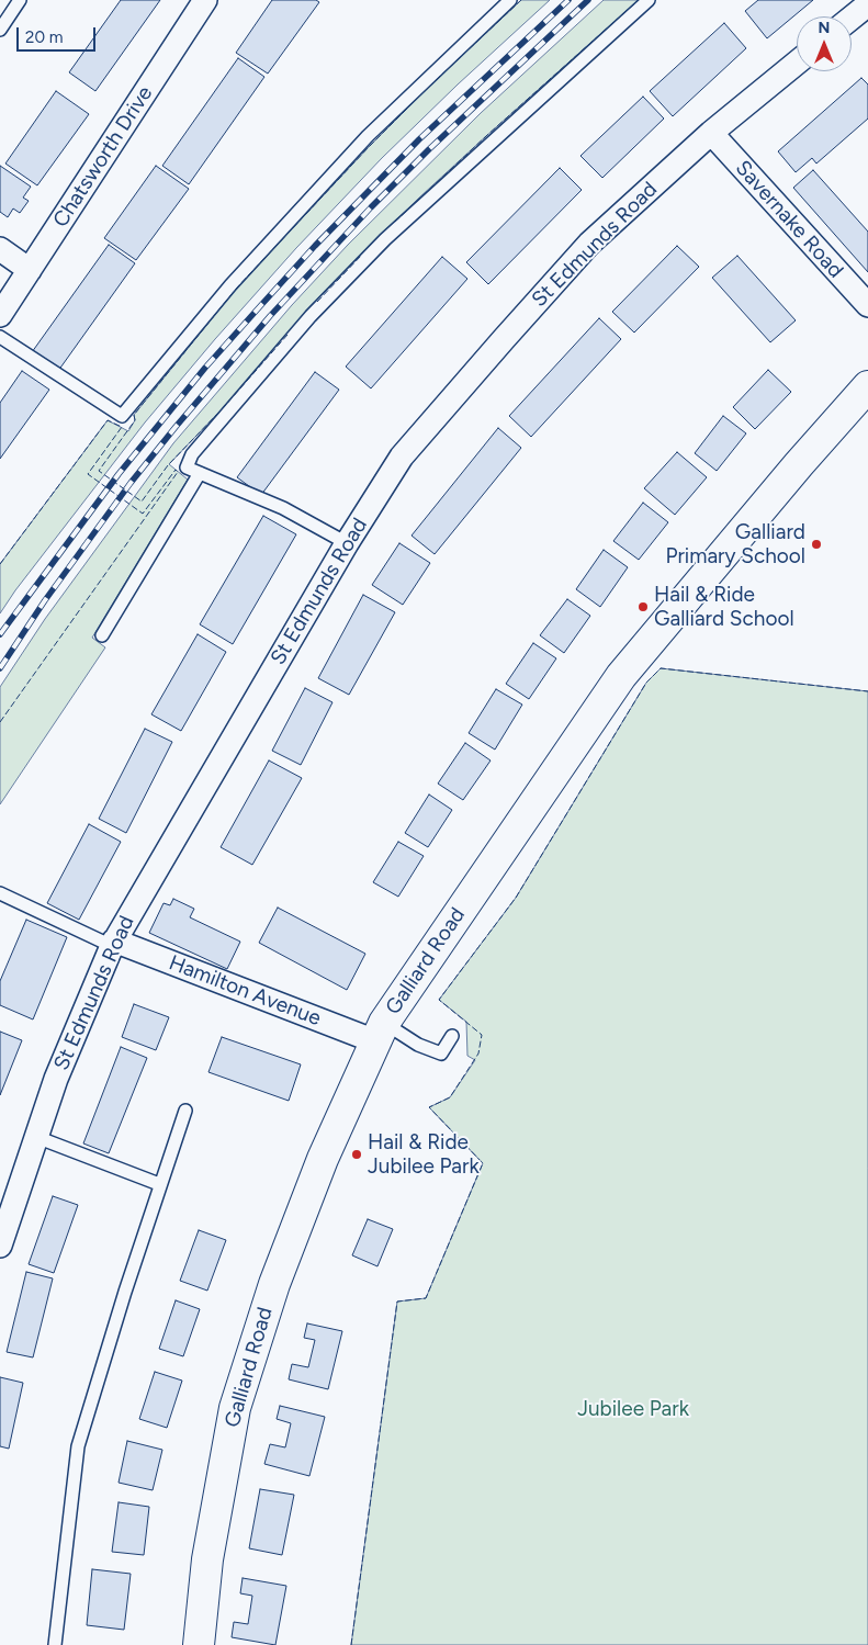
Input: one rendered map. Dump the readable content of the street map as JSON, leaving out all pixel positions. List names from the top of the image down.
{
  "streets": {
    "street": [
      "Chatsworth Drive",
      "Savernake Road",
      "St Edmunds Road",
      "Galliard Road",
      "Hamilton Avenue"
    ]
  },
  "crossings": [
    ["Savernake Road", "St Edmunds Road"],
    ["St Edmunds Road", "Hamilton Avenue"],
    ["Galliard Road", "Hamilton Avenue"]
  ],
  "parks": ["Jubilee Park"],
  "places": ["Galliard Primary School", "Hail & Ride Galliard School", "Hail & Ride Jubilee Park"],
  "scale_bar": "20 m",
  "north": "top"
}
